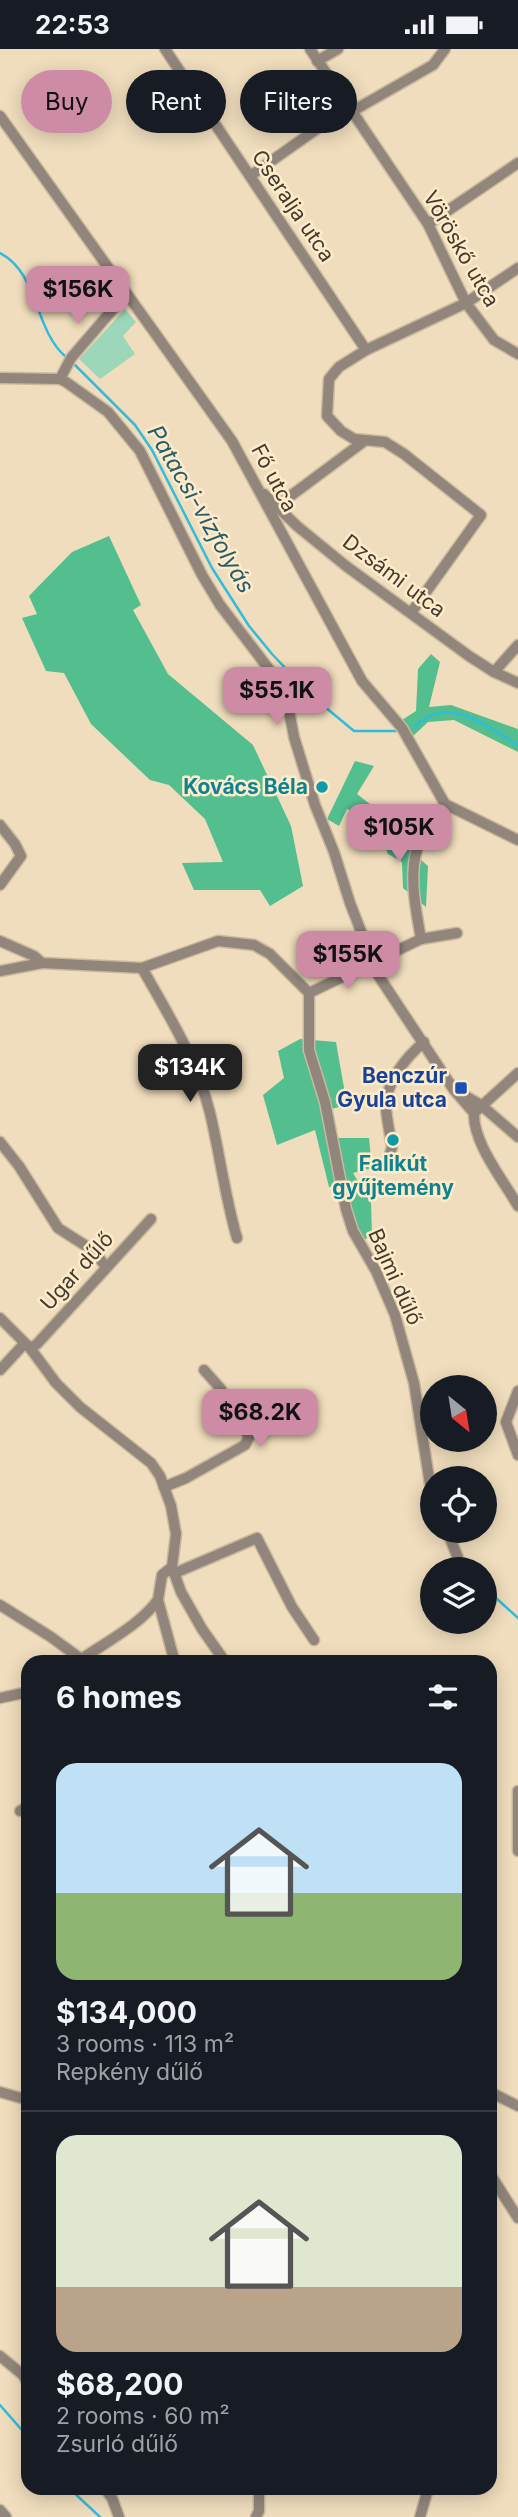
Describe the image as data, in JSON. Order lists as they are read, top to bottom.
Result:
{
  "streets": {
    "street": [
      "Cseralja utca",
      "Vöröskő utca",
      "Fő utca",
      "Dzsámi utca",
      "Ugar dűlő",
      "Bajmi dűlő"
    ]
  },
  "crossings": [
    ["Fő utca", "Dzsámi utca"]
  ],
  "water": ["Patacsi-vízfolyás"],
  "places": {
    "other": ["Kovács Béla", "Falikút gyűjtemény"],
    "transit": ["Benczúr Gyula utca"]
  },
  "north": "bottom right",
  "page": {
    "status": "22:53",
    "chip": ["Buy", "Rent", "Filters"],
    "price": [
      "$156K",
      "$55.1K",
      "$105K",
      "$155K",
      "$134K",
      "$68.2K"
    ],
    "heading": "6 homes",
    "list": [
      {
        "name": "$134,000",
        "note": "3 rooms · 113 m² · Repkény dűlő"
      },
      {
        "name": "$68,200",
        "note": "2 rooms · 60 m² · Zsurló dűlő"
      }
    ]
  }
}
